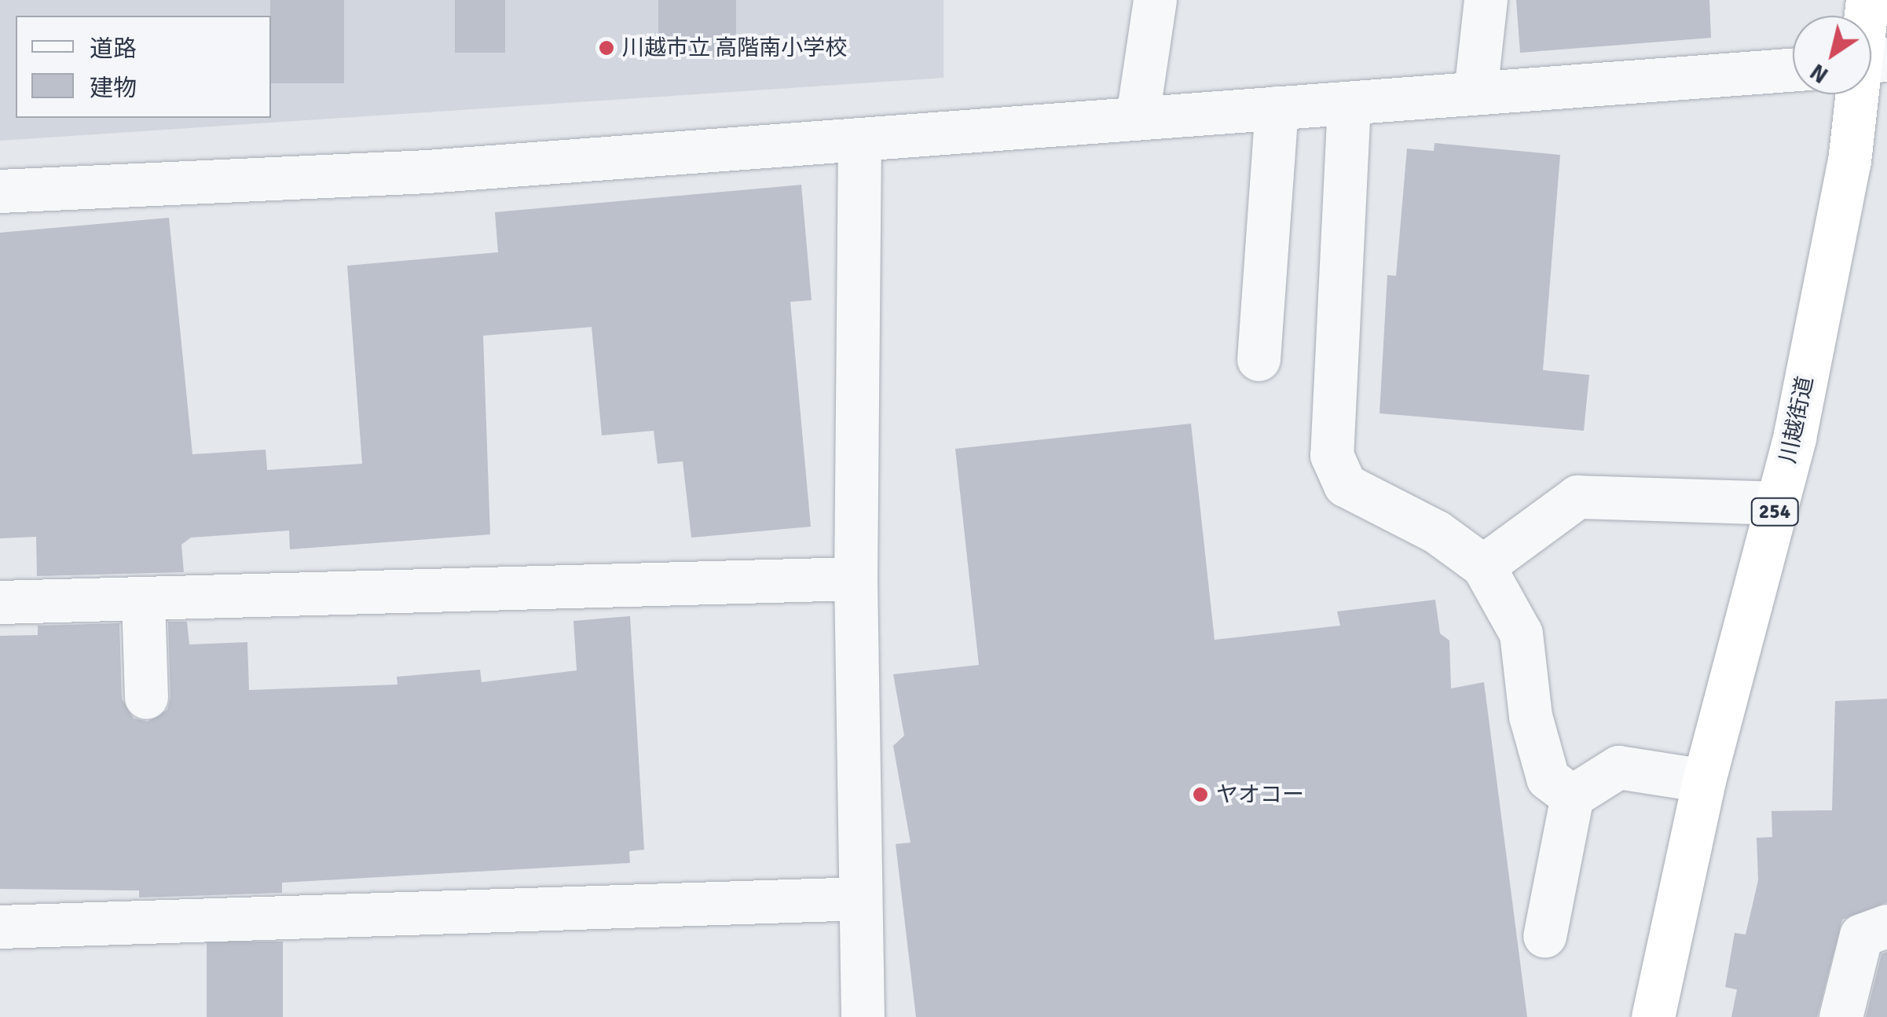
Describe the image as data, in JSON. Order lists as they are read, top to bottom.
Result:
{
  "streets": {
    "highway": ["川越街道", "254"]
  },
  "places": ["川越市立 高階南小学校", "ヤオコー"],
  "legend": ["道路", "建物"],
  "north": "bottom left"
}
